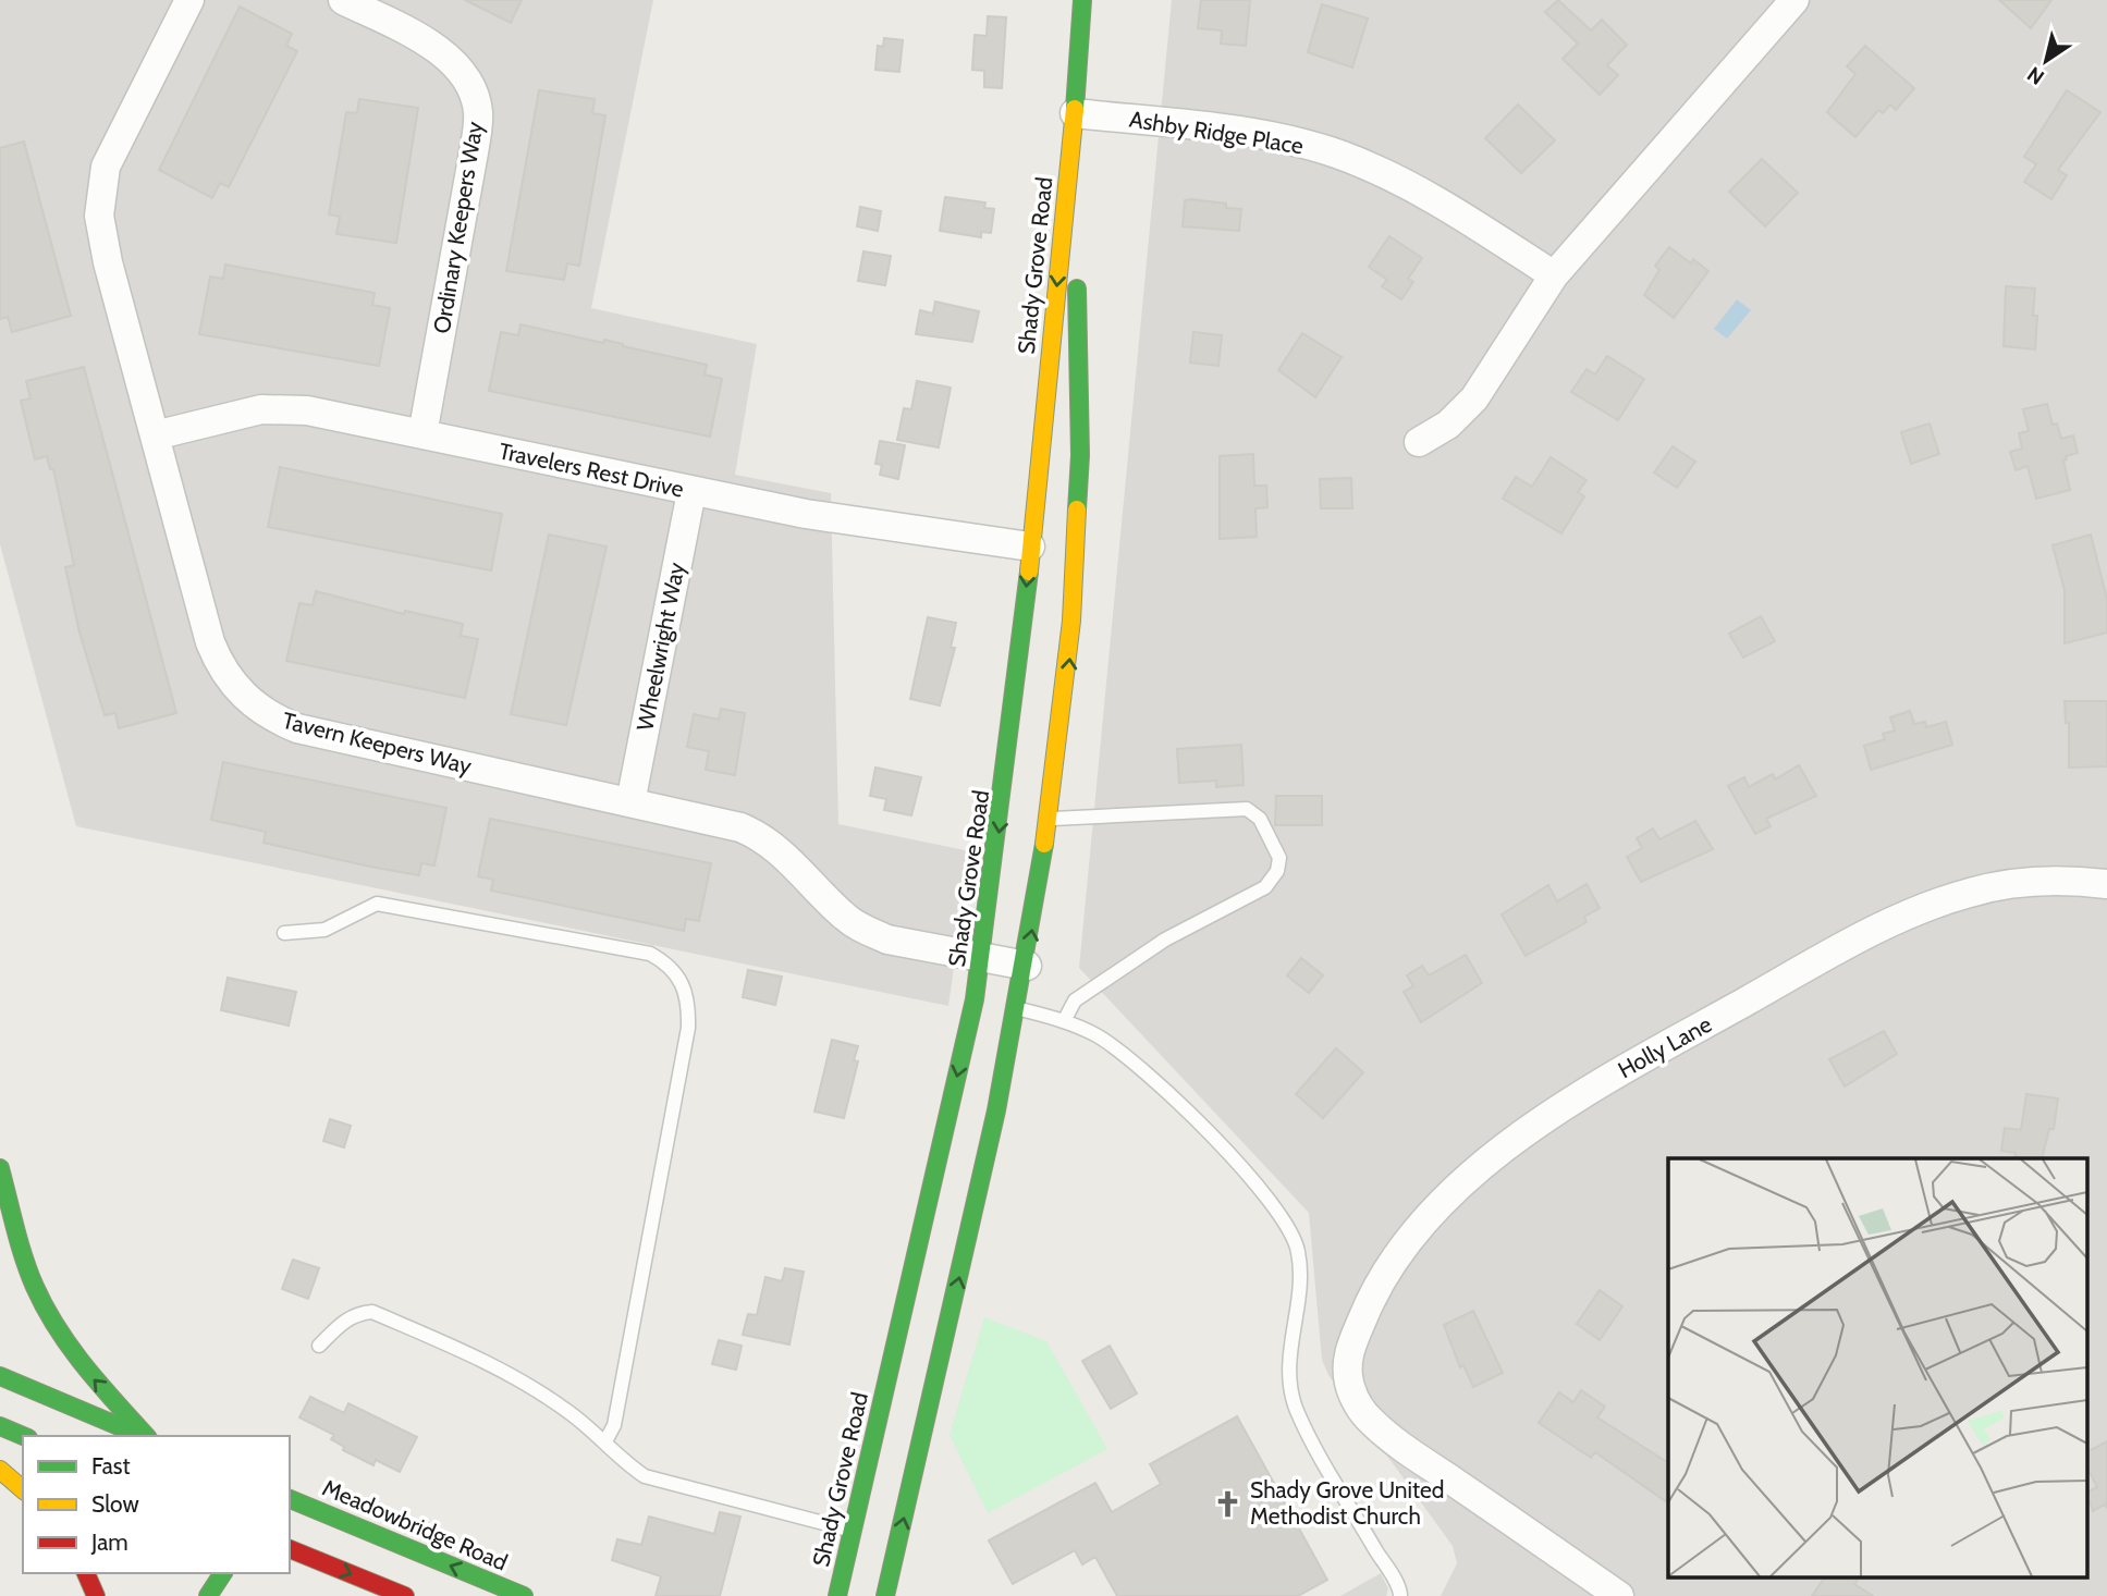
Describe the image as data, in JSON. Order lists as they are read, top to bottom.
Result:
{
  "streets": {
    "main road": ["Shady Grove Road", "Meadowbridge Road"],
    "street": [
      "Ashby Ridge Place",
      "Ordinary Keepers Way",
      "Travelers Rest Drive",
      "Wheelwright Way",
      "Tavern Keepers Way",
      "Holly Lane"
    ]
  },
  "crossings": [
    ["Ashby Ridge Place", "Shady Grove Road"],
    ["Ordinary Keepers Way", "Travelers Rest Drive"],
    ["Shady Grove Road", "Travelers Rest Drive"],
    ["Shady Grove Road", "Tavern Keepers Way"],
    ["Travelers Rest Drive", "Wheelwright Way"],
    ["Travelers Rest Drive", "Tavern Keepers Way"],
    ["Wheelwright Way", "Tavern Keepers Way"]
  ],
  "places": {
    "church": ["Shady Grove United Methodist Church"]
  },
  "legend": ["Fast", "Slow", "Jam"],
  "north": "bottom left"
}
